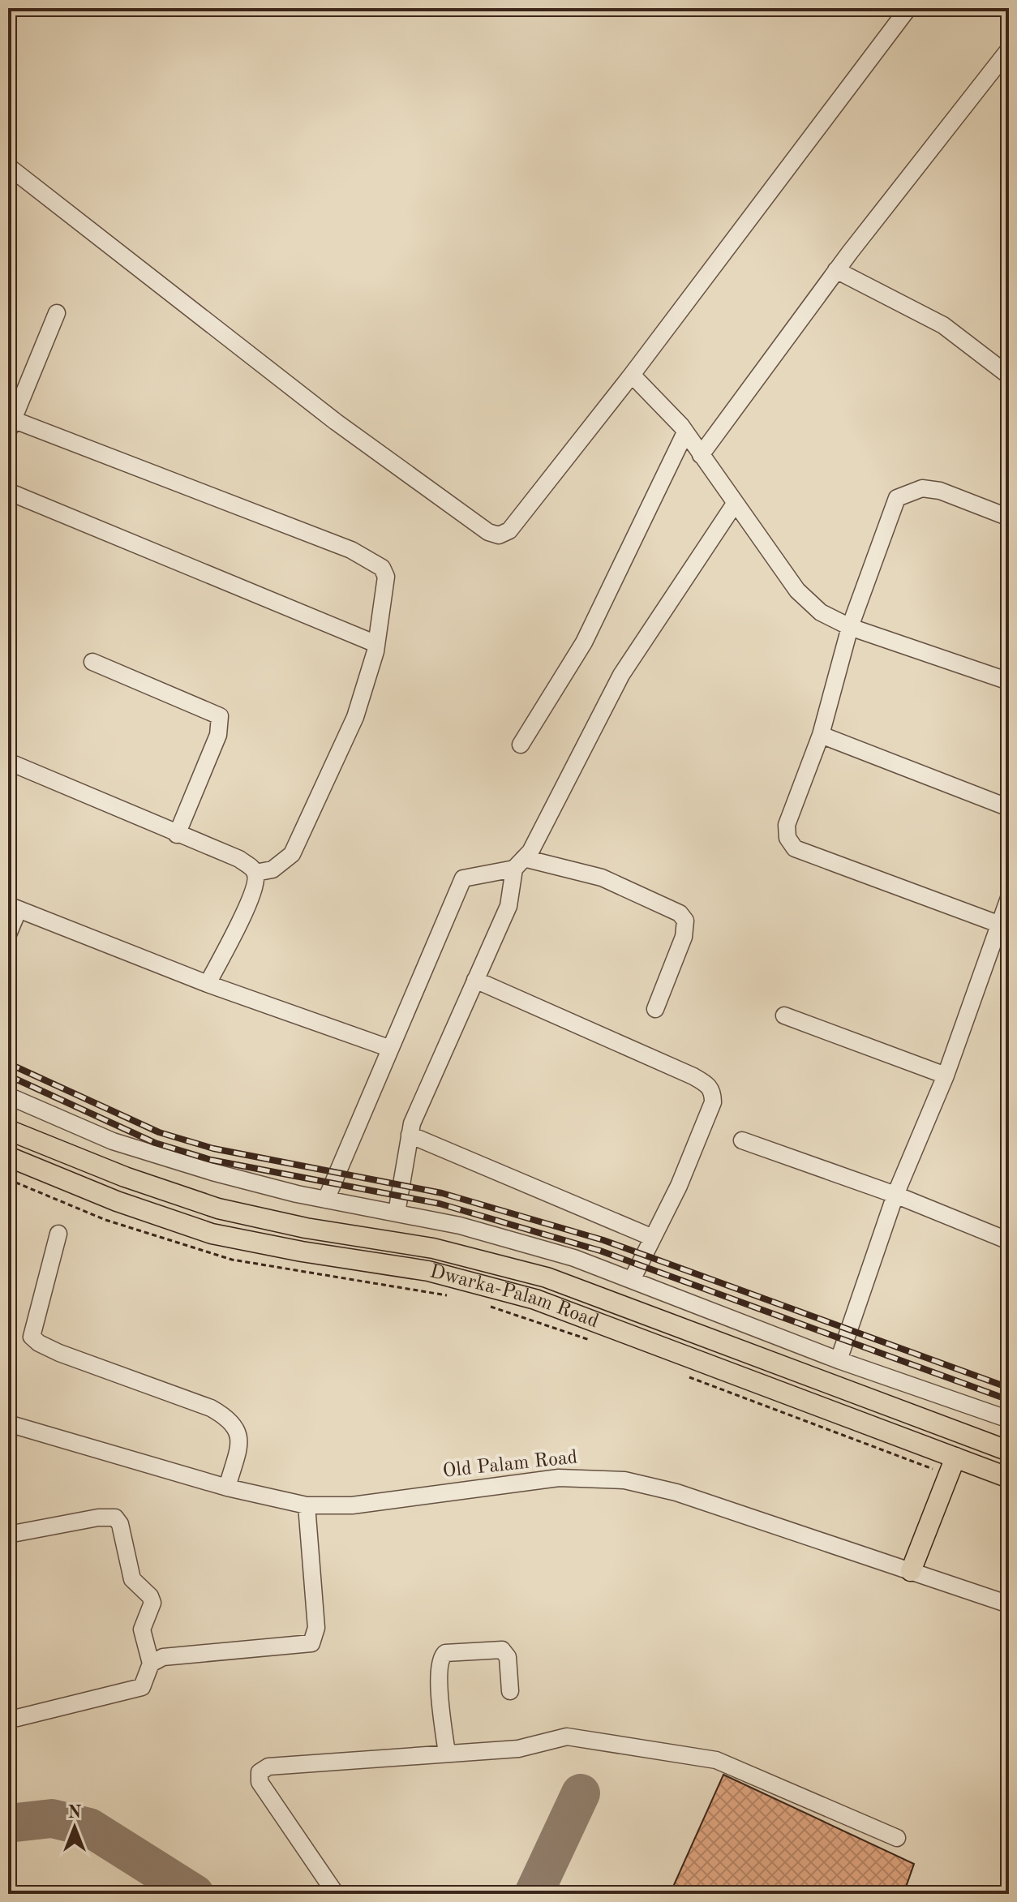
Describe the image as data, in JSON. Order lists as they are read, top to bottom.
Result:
{
  "streets": {
    "main road": ["Dwarka-Palam Road"],
    "street": ["Old Palam Road"]
  },
  "north": "top"
}
